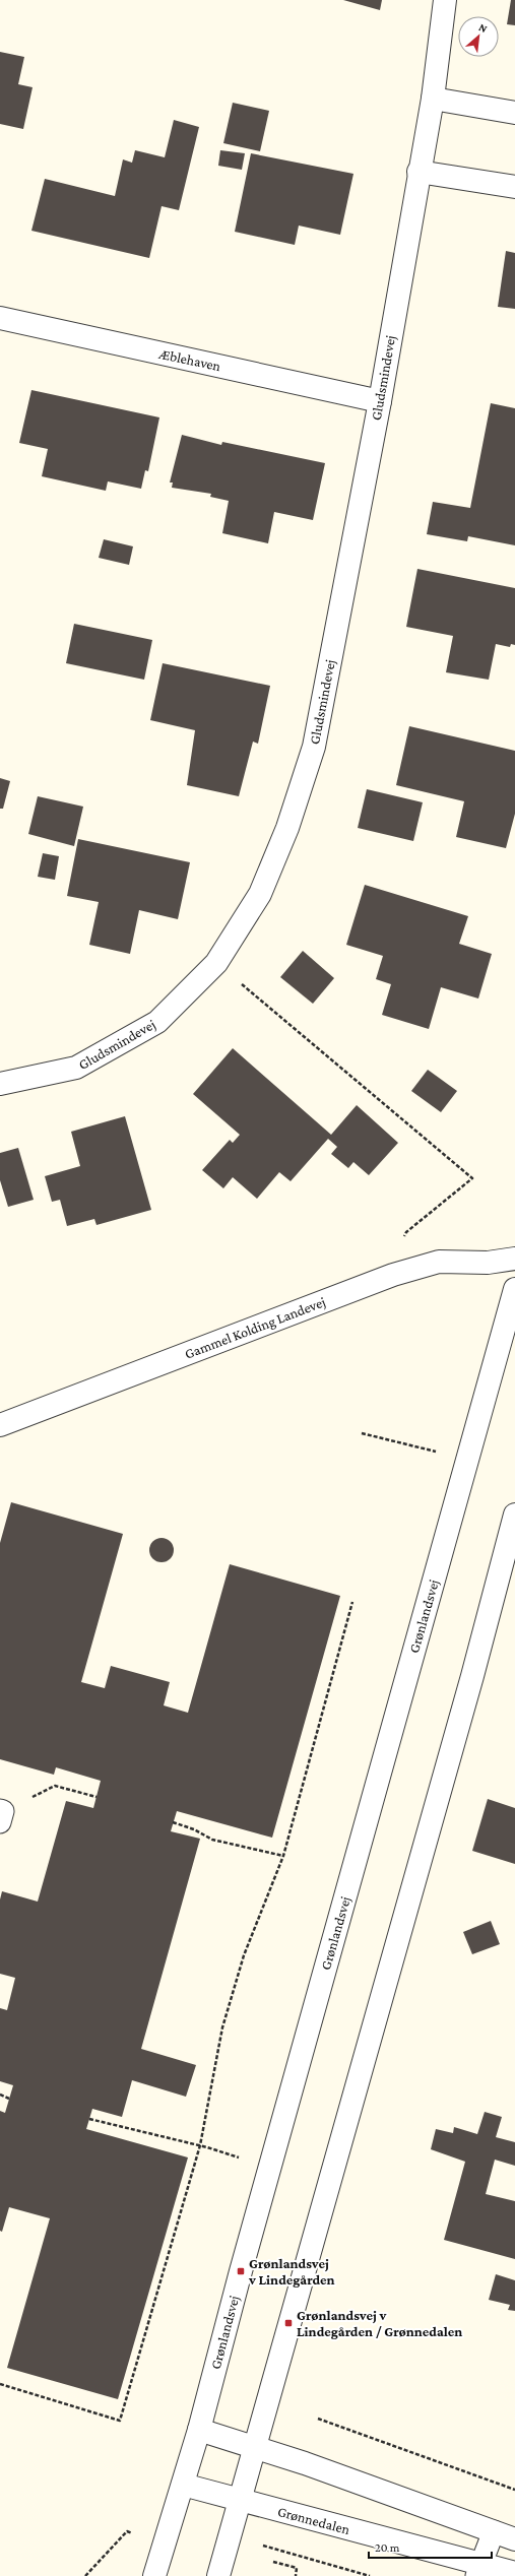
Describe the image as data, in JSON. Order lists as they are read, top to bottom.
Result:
{
  "streets": {
    "street": [
      "Æblehaven",
      "Gludsmindevej",
      "Gammel Kolding Landevej",
      "Grønlandsvej",
      "Grønnedalen"
    ]
  },
  "crossings": [
    ["Æblehaven", "Gludsmindevej"],
    ["Grønlandsvej", "Grønnedalen"]
  ],
  "places": {
    "transit": ["Grønlandsvej v Lindegården", "Grønlandsvej v Lindegården / Grønnedalen"]
  },
  "scale_bar": "20 m",
  "north": "top right"
}
